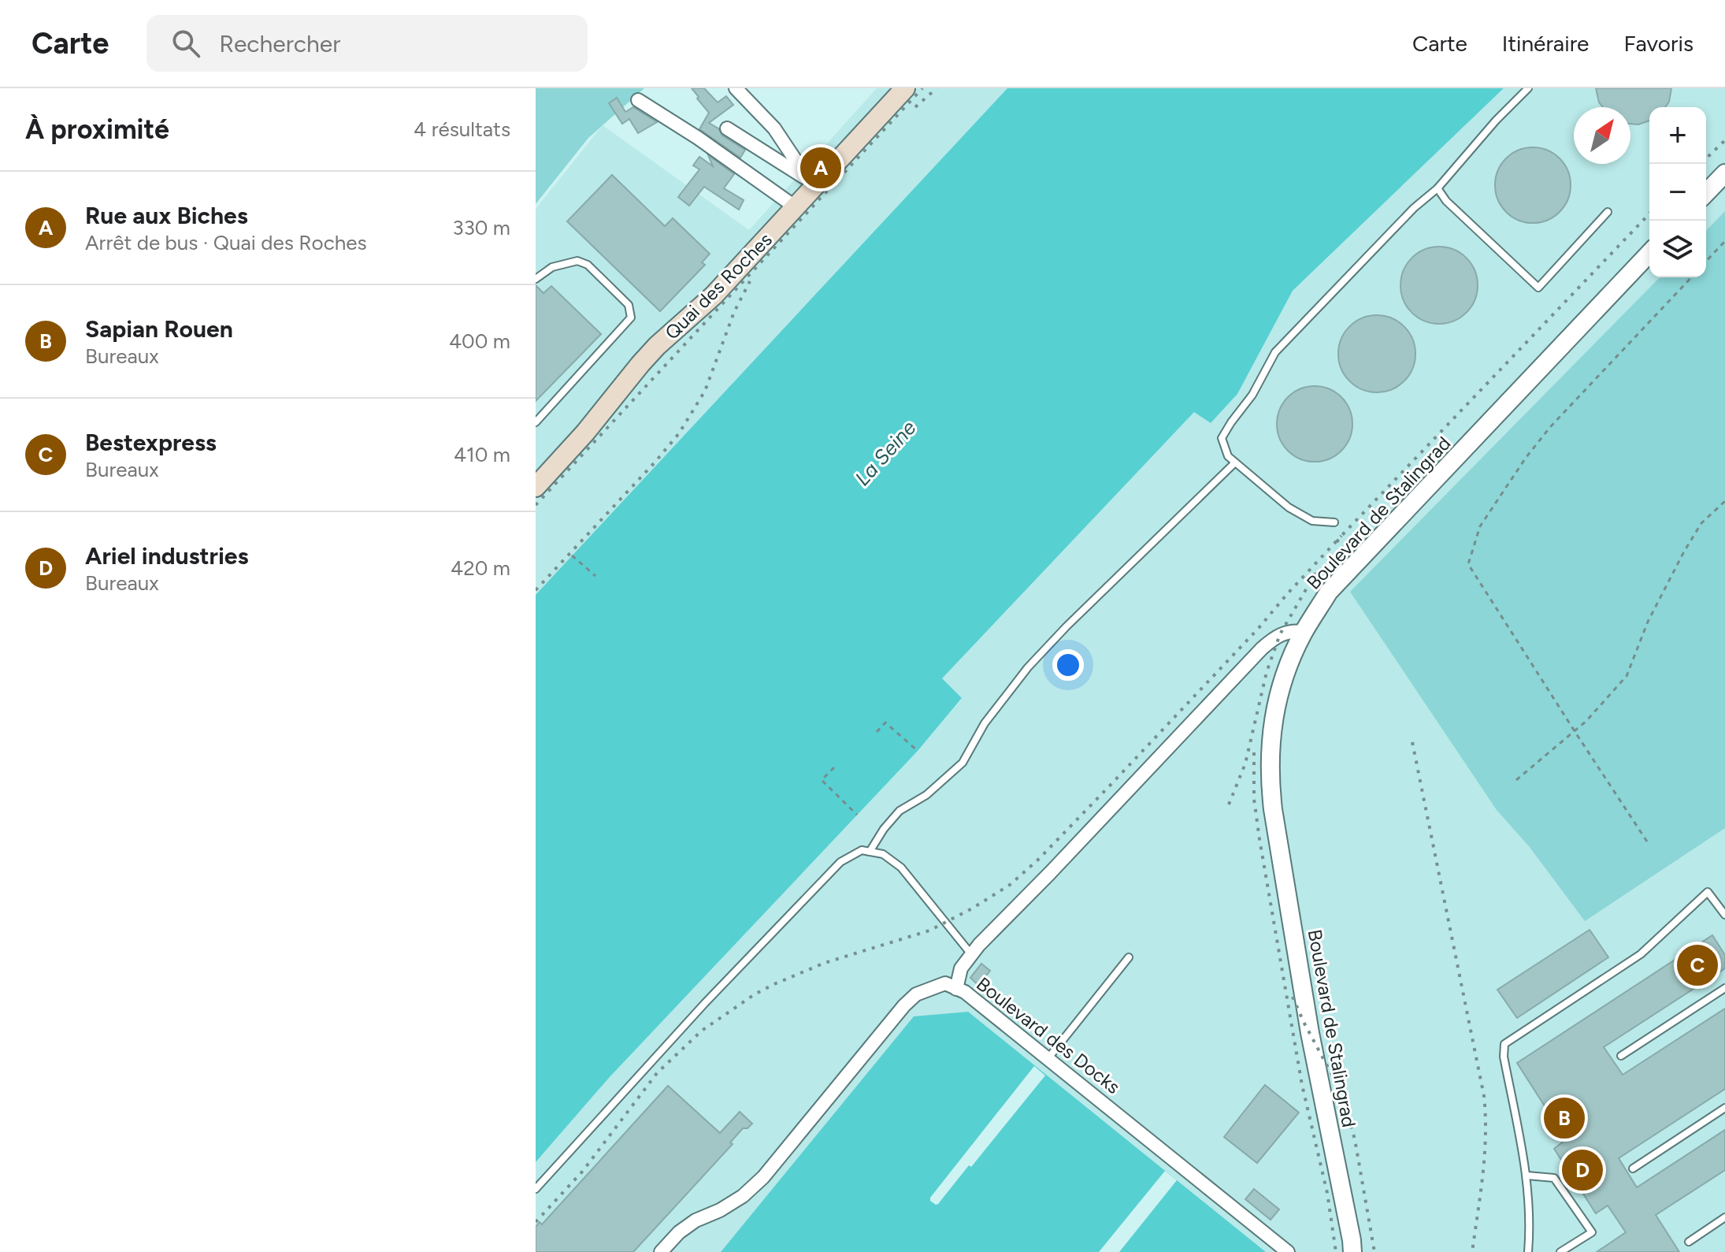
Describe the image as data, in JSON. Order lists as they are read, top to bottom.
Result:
{
  "streets": {
    "main road": ["Quai des Roches"],
    "street": ["Boulevard de Stalingrad", "Boulevard des Docks"]
  },
  "water": ["La Seine"],
  "north": "top right",
  "page": {
    "header": "Carte",
    "search": "Rechercher",
    "nav": ["Carte", "Itinéraire", "Favoris"],
    "heading": ["À proximité", "4 résultats"],
    "map_buttons": ["+", "−"],
    "pins": [
      "A",
      "C",
      "B",
      "D"
    ],
    "list": [
      {
        "mark": "A",
        "name": "Rue aux Biches",
        "note": "Arrêt de bus · Quai des Roches",
        "value": "330 m"
      },
      {
        "mark": "B",
        "name": "Sapian Rouen",
        "note": "Bureaux",
        "value": "400 m"
      },
      {
        "mark": "C",
        "name": "Bestexpress",
        "note": "Bureaux",
        "value": "410 m"
      },
      {
        "mark": "D",
        "name": "Ariel industries",
        "note": "Bureaux",
        "value": "420 m"
      }
    ]
  }
}
